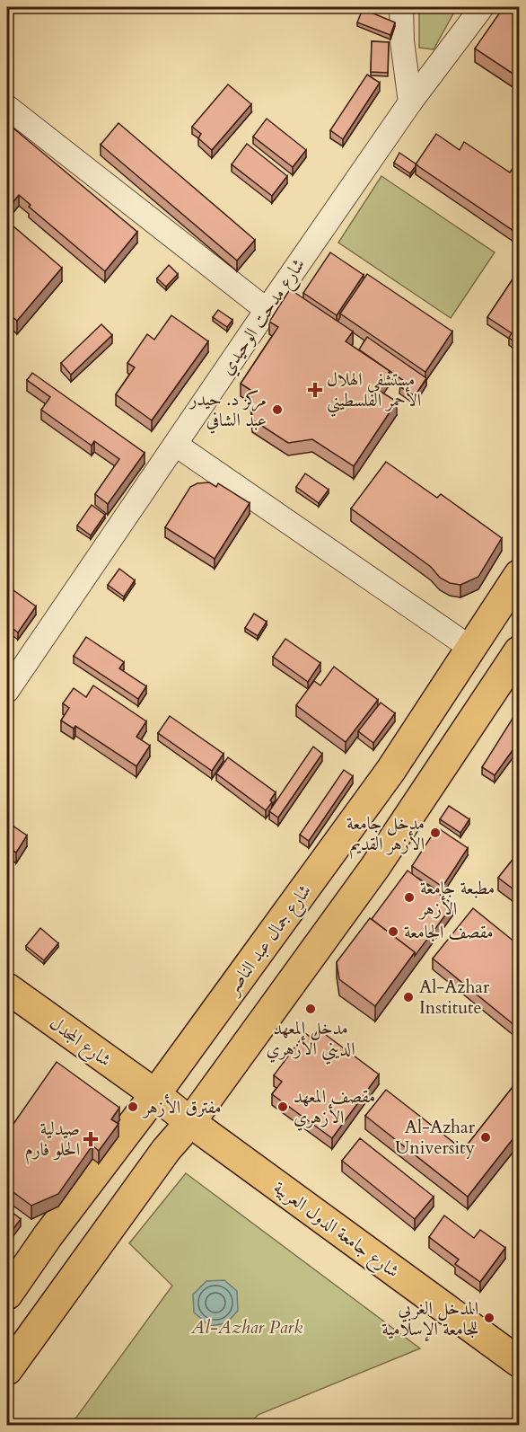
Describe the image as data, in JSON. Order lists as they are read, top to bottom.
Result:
{
  "streets": {
    "main road": ["شارع جمال عبد الناصر", "شارع المجدل", "شارع جامعة الدول العربية"],
    "street": ["شارع مدحت الوحيدي"]
  },
  "crossings": [
    ["شارع جمال عبد الناصر", "شارع المجدل"],
    ["شارع جمال عبد الناصر", "شارع جامعة الدول العربية"],
    ["شارع المجدل", "شارع جامعة الدول العربية"]
  ],
  "parks": ["Al-Azhar Park"],
  "places": {
    "health": ["مستشفى الهلال الأحمر الفلسطيني", "صيدلية الحلو فارم"],
    "other": [
      "مركز د. حيدر عبد الشافي",
      "مدخل جامعة الأزهر القديم",
      "مطبعة جامعة الأزهر",
      "مقصف الجامعة",
      "Al-Azhar Institute",
      "مدخل المعهد الديني الأزهري",
      "مفترق الأزهر",
      "مقصف المعهد الأزهري",
      "Al-Azhar University",
      "المدخل الغربي للجامعة الإسلامية"
    ]
  }
}
